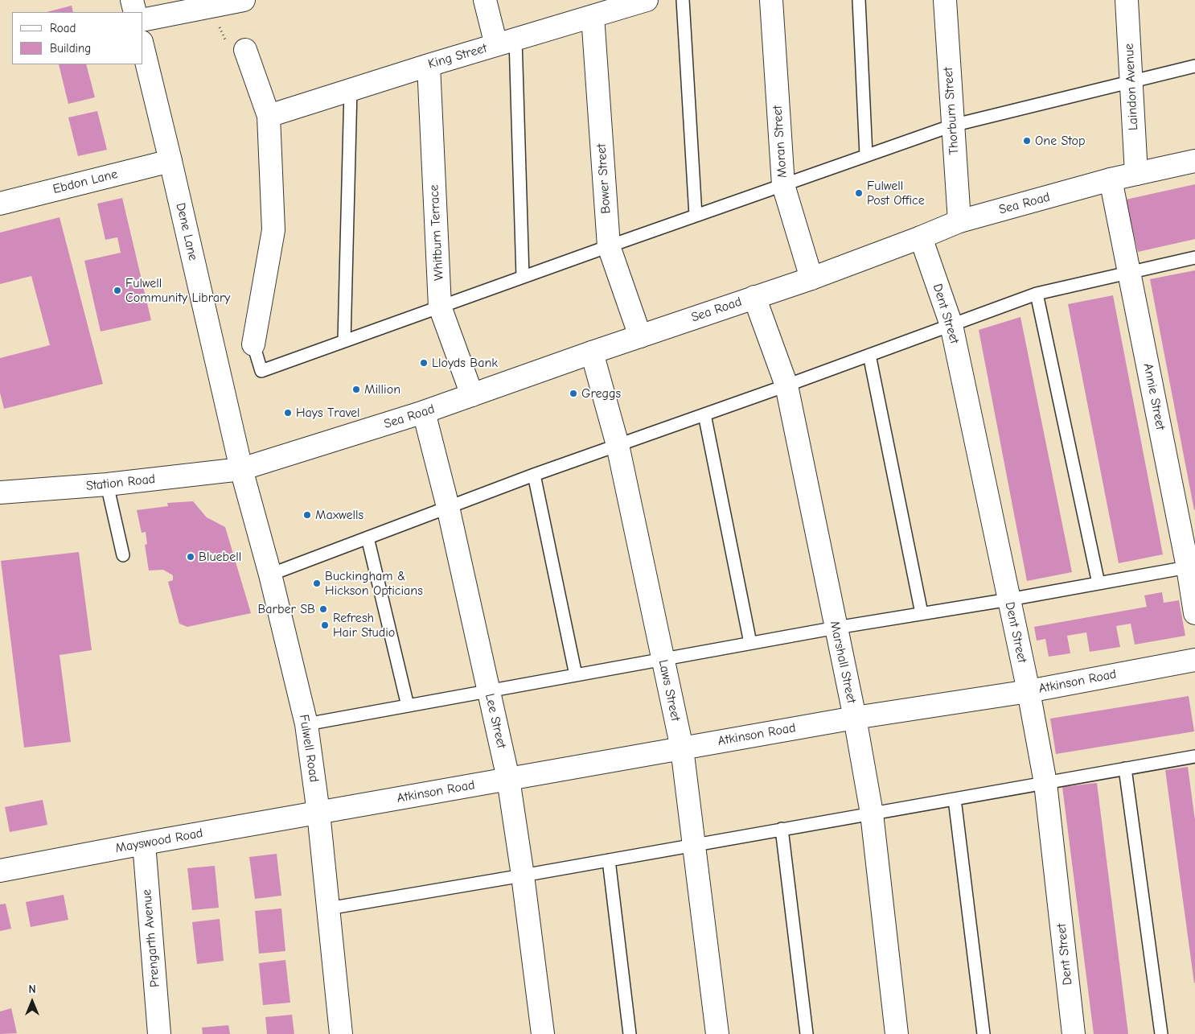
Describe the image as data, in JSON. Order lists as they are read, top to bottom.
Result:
{
  "streets": {
    "street": [
      "King Street",
      "Laindon Avenue",
      "Thorburn Street",
      "Moran Street",
      "Bower Street",
      "Ebdon Lane",
      "Sea Road",
      "Dene Lane",
      "Whitburn Terrace",
      "Dent Street",
      "Annie Street",
      "Station Road",
      "Marshall Street",
      "Atkinson Road",
      "Laws Street",
      "Lee Street",
      "Fulwell Road",
      "Mayswood Road",
      "Prengarth Avenue"
    ]
  },
  "crossings": [
    ["King Street", "Bower Street"],
    ["King Street", "Whitburn Terrace"],
    ["Laindon Avenue", "Sea Road"],
    ["Thorburn Street", "Sea Road"],
    ["Moran Street", "Sea Road"],
    ["Bower Street", "Sea Road"],
    ["Ebdon Lane", "Dene Lane"],
    ["Sea Road", "Dene Lane"],
    ["Sea Road", "Whitburn Terrace"],
    ["Sea Road", "Dent Street"],
    ["Sea Road", "Annie Street"],
    ["Sea Road", "Station Road"],
    ["Sea Road", "Marshall Street"],
    ["Sea Road", "Laws Street"],
    ["Sea Road", "Lee Street"],
    ["Sea Road", "Fulwell Road"],
    ["Dene Lane", "Station Road"],
    ["Dene Lane", "Fulwell Road"],
    ["Dent Street", "Atkinson Road"],
    ["Station Road", "Fulwell Road"],
    ["Marshall Street", "Atkinson Road"],
    ["Atkinson Road", "Laws Street"],
    ["Atkinson Road", "Lee Street"],
    ["Atkinson Road", "Fulwell Road"],
    ["Atkinson Road", "Mayswood Road"],
    ["Fulwell Road", "Mayswood Road"],
    ["Mayswood Road", "Prengarth Avenue"]
  ],
  "places": [
    "One Stop",
    "Fulwell Post Office",
    "Fulwell Community Library",
    "Lloyds Bank",
    "Million",
    "Greggs",
    "Hays Travel",
    "Maxwells",
    "Bluebell",
    "Buckingham & Hickson Opticians",
    "Barber SB",
    "Refresh Hair Studio"
  ],
  "legend": ["Road", "Building"],
  "north": "top"
}
